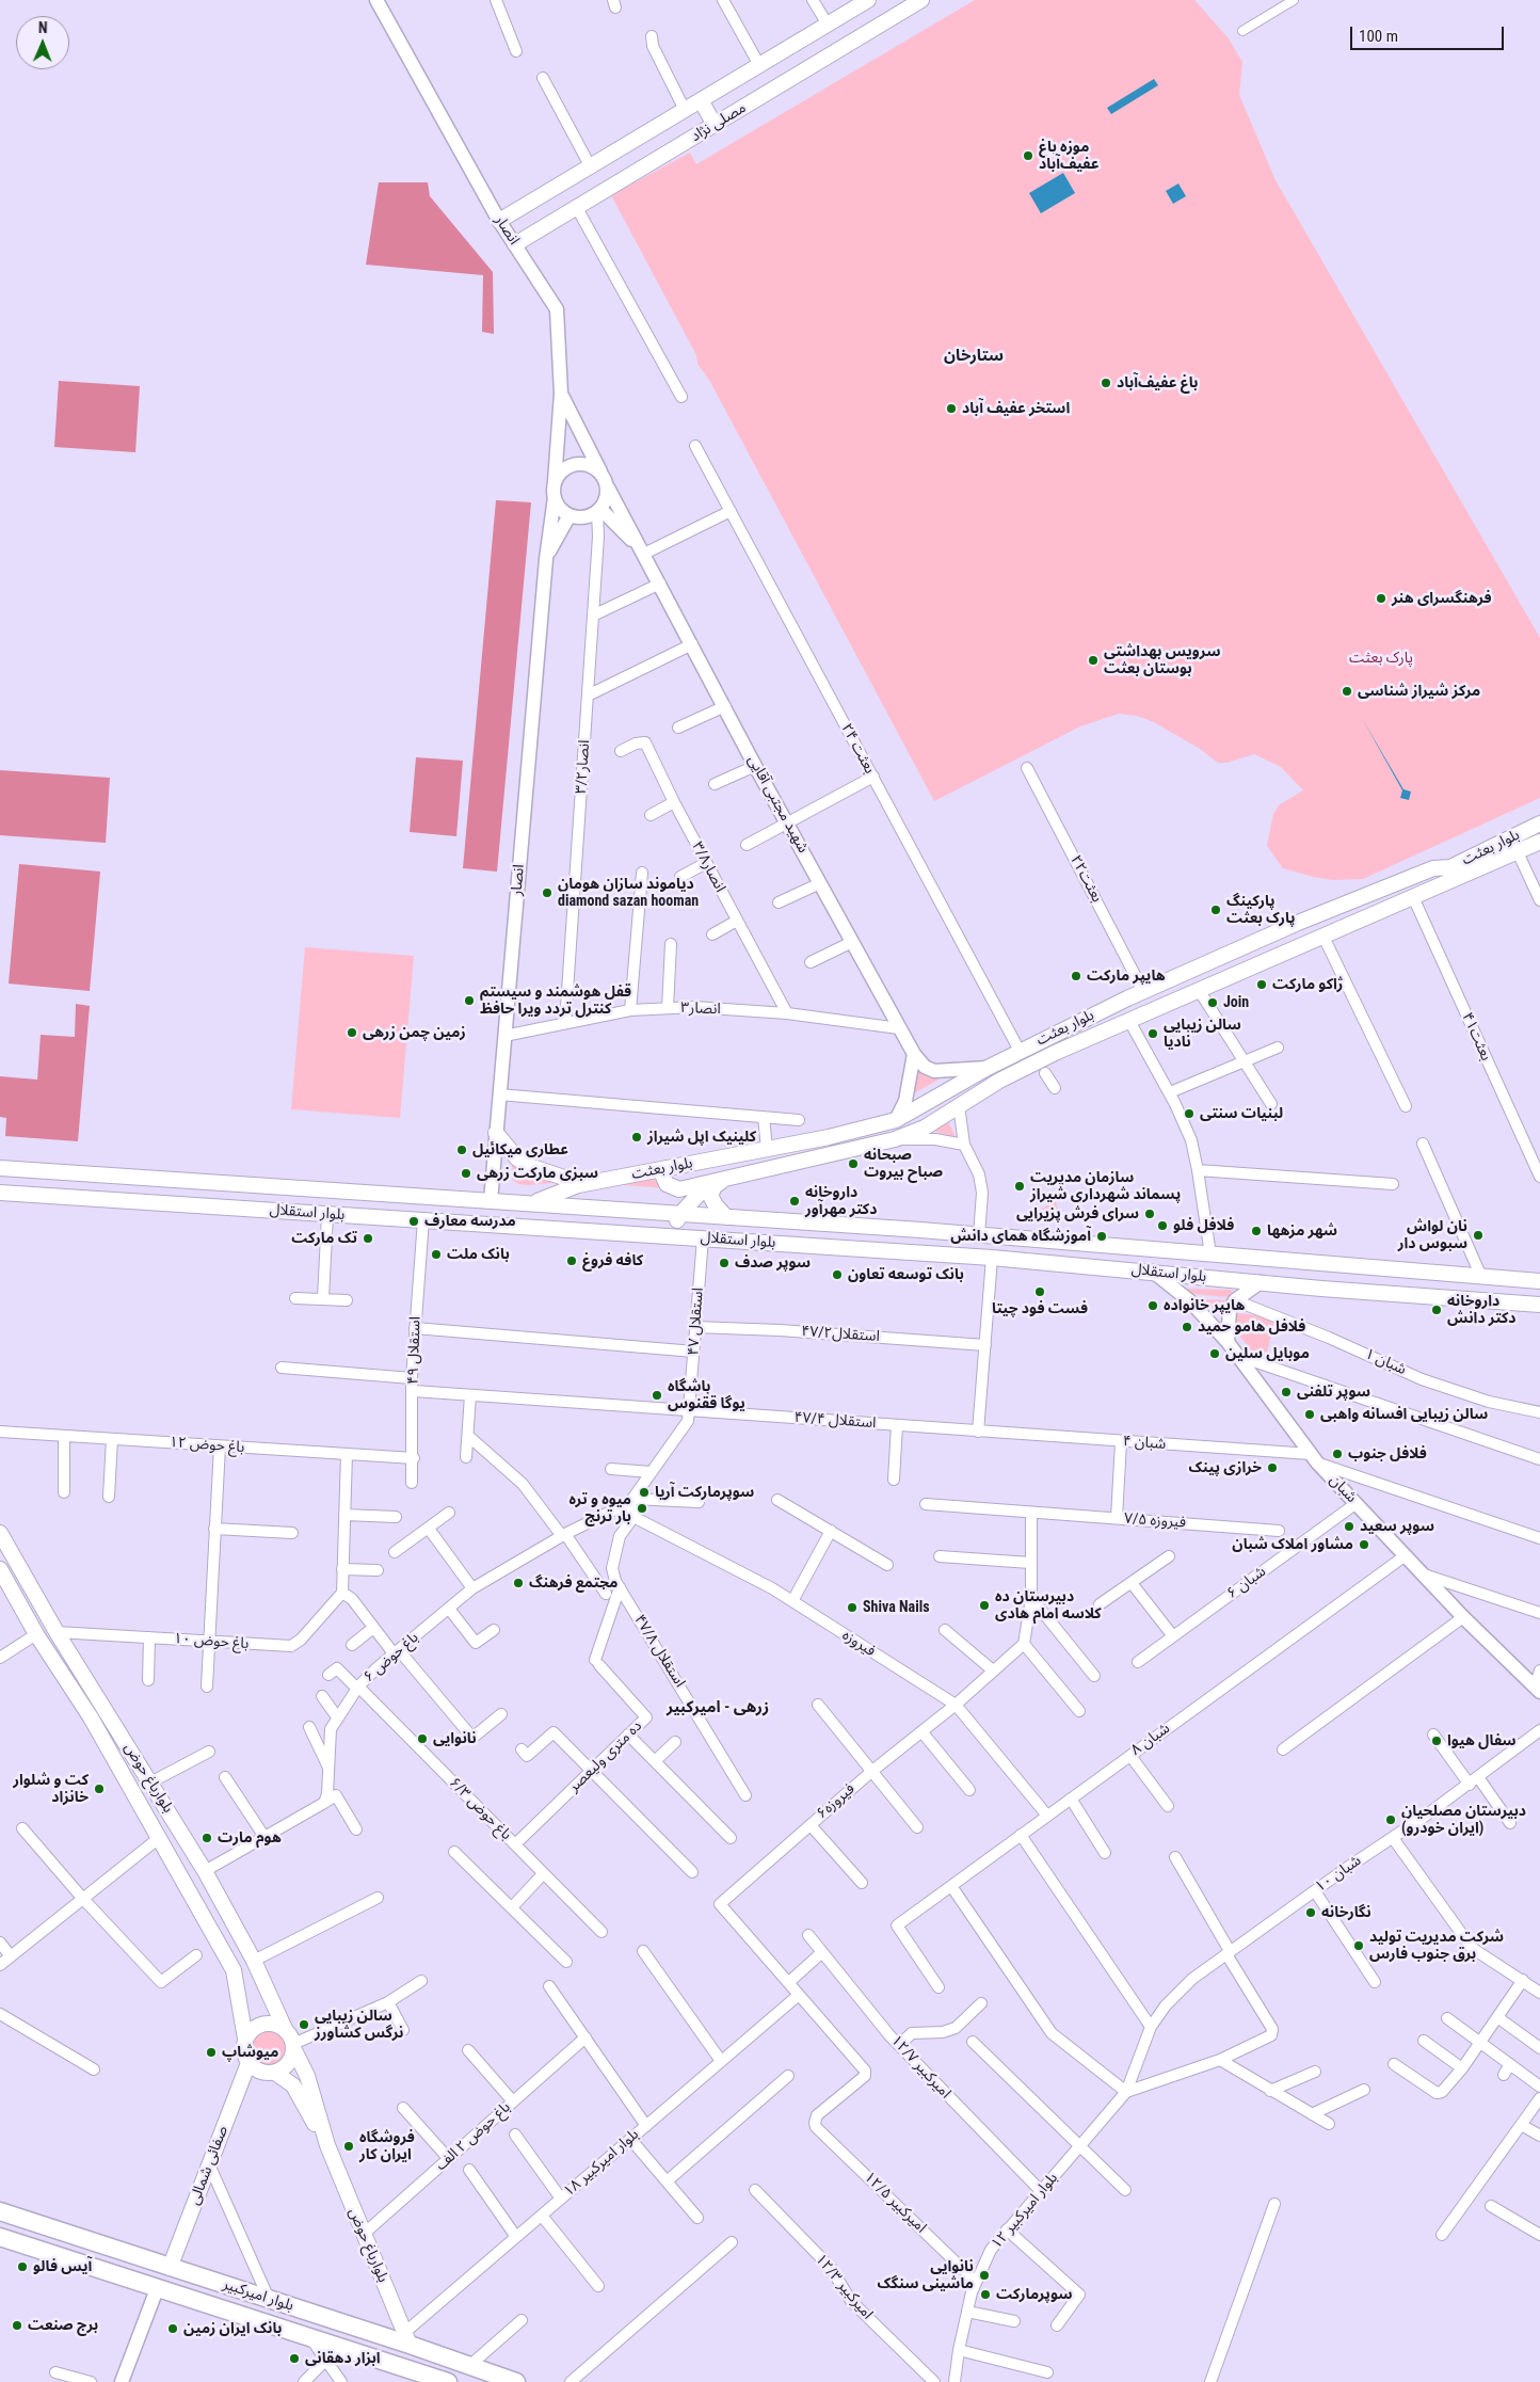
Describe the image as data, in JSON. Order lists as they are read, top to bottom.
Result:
{
  "streets": {
    "main road": [
      "مصلی نژاد",
      "بلوار بعثت",
      "بلوار استقلال",
      "بلوارباغ حوض",
      "صفائی شمالی",
      "بلوار امیرکبیر"
    ],
    "street": [
      "انصار",
      "بعثت ۲۴",
      "انصار۳/۲",
      "شهید مجتبی آقایی",
      "انصار۳/۸",
      "بعثت۲۲",
      "انصار۳",
      "بعثت۴۱",
      "۴۷ استقلال",
      "استقلال۴۷/۲",
      "۴۹ استقلال",
      "۱ شبان",
      "۴۷/۴ استقلال",
      "۴ شبان",
      "۱۲ باغ حوض",
      "شبان",
      "۷/۵ فیروزه",
      "۶ شبان",
      "۱۰ باغ حوض",
      "فیروزه",
      "۴۷/۸ استقلال",
      "۶ باغ حوض",
      "۸ شبان",
      "ده متری ولیعصر",
      "فیروزه۶",
      "۶/۳ باغ حوض",
      "۱۰ شبان",
      "۱۲/۷ امیرکبیر",
      "باغ حوض ۲ الف",
      "۱۸ بلوار امیرکبیر",
      "۱۲/۵ امیرکبیر",
      "۱۲ بلوار امیرکبیر",
      "۱۲/۳ امیرکبیر"
    ]
  },
  "crossings": [
    ["مصلی نژاد", "انصار"],
    ["انصار", "انصار۳/۲"],
    ["انصار", "شهید مجتبی آقایی"],
    ["انصار", "انصار۳"],
    ["انصار", "بلوار استقلال"],
    ["بعثت ۲۴", "بلوار بعثت"],
    ["انصار۳/۲", "شهید مجتبی آقایی"],
    ["انصار۳/۲", "انصار۳"],
    ["شهید مجتبی آقایی", "انصار۳"],
    ["بلوار بعثت", "بعثت۲۲"],
    ["بلوار بعثت", "بعثت۴۱"],
    ["بلوار بعثت", "بلوار استقلال"],
    ["انصار۳/۸", "انصار۳"],
    ["بلوار استقلال", "۴۷ استقلال"],
    ["بلوار استقلال", "۴۹ استقلال"],
    ["بلوار استقلال", "شبان"],
    ["۴۷ استقلال", "استقلال۴۷/۲"],
    ["۴۷ استقلال", "۴۷/۴ استقلال"],
    ["۴۷ استقلال", "۶ باغ حوض"],
    ["۴۹ استقلال", "۴۷/۴ استقلال"],
    ["۴۹ استقلال", "۱۲ باغ حوض"],
    ["۴۷/۴ استقلال", "۴ شبان"],
    ["۴ شبان", "شبان"],
    ["شبان", "۶ شبان"],
    ["شبان", "۸ شبان"],
    ["۱۰ باغ حوض", "بلوارباغ حوض"],
    ["فیروزه", "۴۷/۸ استقلال"],
    ["فیروزه", "۸ شبان"],
    ["فیروزه", "فیروزه۶"],
    ["۴۷/۸ استقلال", "ده متری ولیعصر"],
    ["۶ باغ حوض", "۶/۳ باغ حوض"],
    ["ده متری ولیعصر", "۶/۳ باغ حوض"],
    ["بلوارباغ حوض", "باغ حوض ۲ الف"],
    ["بلوارباغ حوض", "۱۸ بلوار امیرکبیر"],
    ["بلوارباغ حوض", "صفائی شمالی"],
    ["بلوارباغ حوض", "بلوار امیرکبیر"],
    ["۱۰ شبان", "۱۲ بلوار امیرکبیر"],
    ["۱۲/۷ امیرکبیر", "۱۲ بلوار امیرکبیر"],
    ["۱۸ بلوار امیرکبیر", "۱۲/۵ امیرکبیر"],
    ["۱۸ بلوار امیرکبیر", "بلوار امیرکبیر"],
    ["صفائی شمالی", "بلوار امیرکبیر"],
    ["۱۲/۵ امیرکبیر", "۱۲ بلوار امیرکبیر"]
  ],
  "districts": ["ستارخان", "زرهی - امیرکبیر"],
  "parks": ["پارک بعثت"],
  "places": [
    "موزه باغ عفیف‌آباد",
    "باغ عفیف‌آباد",
    "استخر عفیف آباد",
    "فرهنگسرای هنر",
    "سرویس بهداشتی بوستان بعثت",
    "مرکز شیراز شناسی",
    "دیاموند سازان هومان diamond sazan hooman",
    "پارکینگ پارک بعثت",
    "هایپر مارکت",
    "ژاکو مارکت",
    "قفل هوشمند و سیستم کنترل تردد ویرا حافظ",
    "Join",
    "زمین چمن زرهی",
    "سالن زیبایی نادیا",
    "لبنیات سنتی",
    "کلینیک اپل شیراز",
    "عطاری میکائیل",
    "صبحانه صباح بیروت",
    "سبزی مارکت زرهی",
    "سازمان مدیریت پسماند شهرداری شیراز",
    "داروخانه دکتر مهرآور",
    "سرای فرش پزیرایی",
    "مدرسه معارف",
    "فلافل فلو",
    "شهر مزهها",
    "نان لواش سبوس دار",
    "آموزشگاه همای دانش",
    "تک مارکت",
    "بانک ملت",
    "کافه فروغ",
    "سوپر صدف",
    "بانک توسعه تعاون",
    "فست فود چیتا",
    "هایپر خانواده",
    "داروخانه دکتر دانش",
    "فلافل هامو حمید",
    "موبایل سلین",
    "سوپر تلفنی",
    "باشگاه یوگا ققنوس",
    "سالن زیبایی افسانه واهبی",
    "فلافل جنوب",
    "خرازی پینک",
    "سوپرمارکت آریا",
    "میوه و تره بار ترنج",
    "سوپر سعید",
    "مشاور املاک شبان",
    "مجتمع فرهنگ",
    "دبیرستان ده کلاسه امام هادی",
    "Shiva Nails",
    "نانوایی",
    "سفال هیوا",
    "کت و شلوار خانزاد",
    "دبیرستان مصلحیان (ایران خودرو)",
    "هوم مارت",
    "نگارخانه",
    "شرکت مدیریت تولید برق جنوب فارس",
    "سالن زیبایی نرگس کشاورز",
    "میوشاپ",
    "فروشگاه ایران کار",
    "آیس فالو",
    "نانوایی ماشینی سنگک",
    "سوپرمارکت",
    "برج صنعت",
    "بانک ایران زمین",
    "ابزار دهقانی"
  ],
  "scale_bar": "100 m",
  "north": "top"
}
